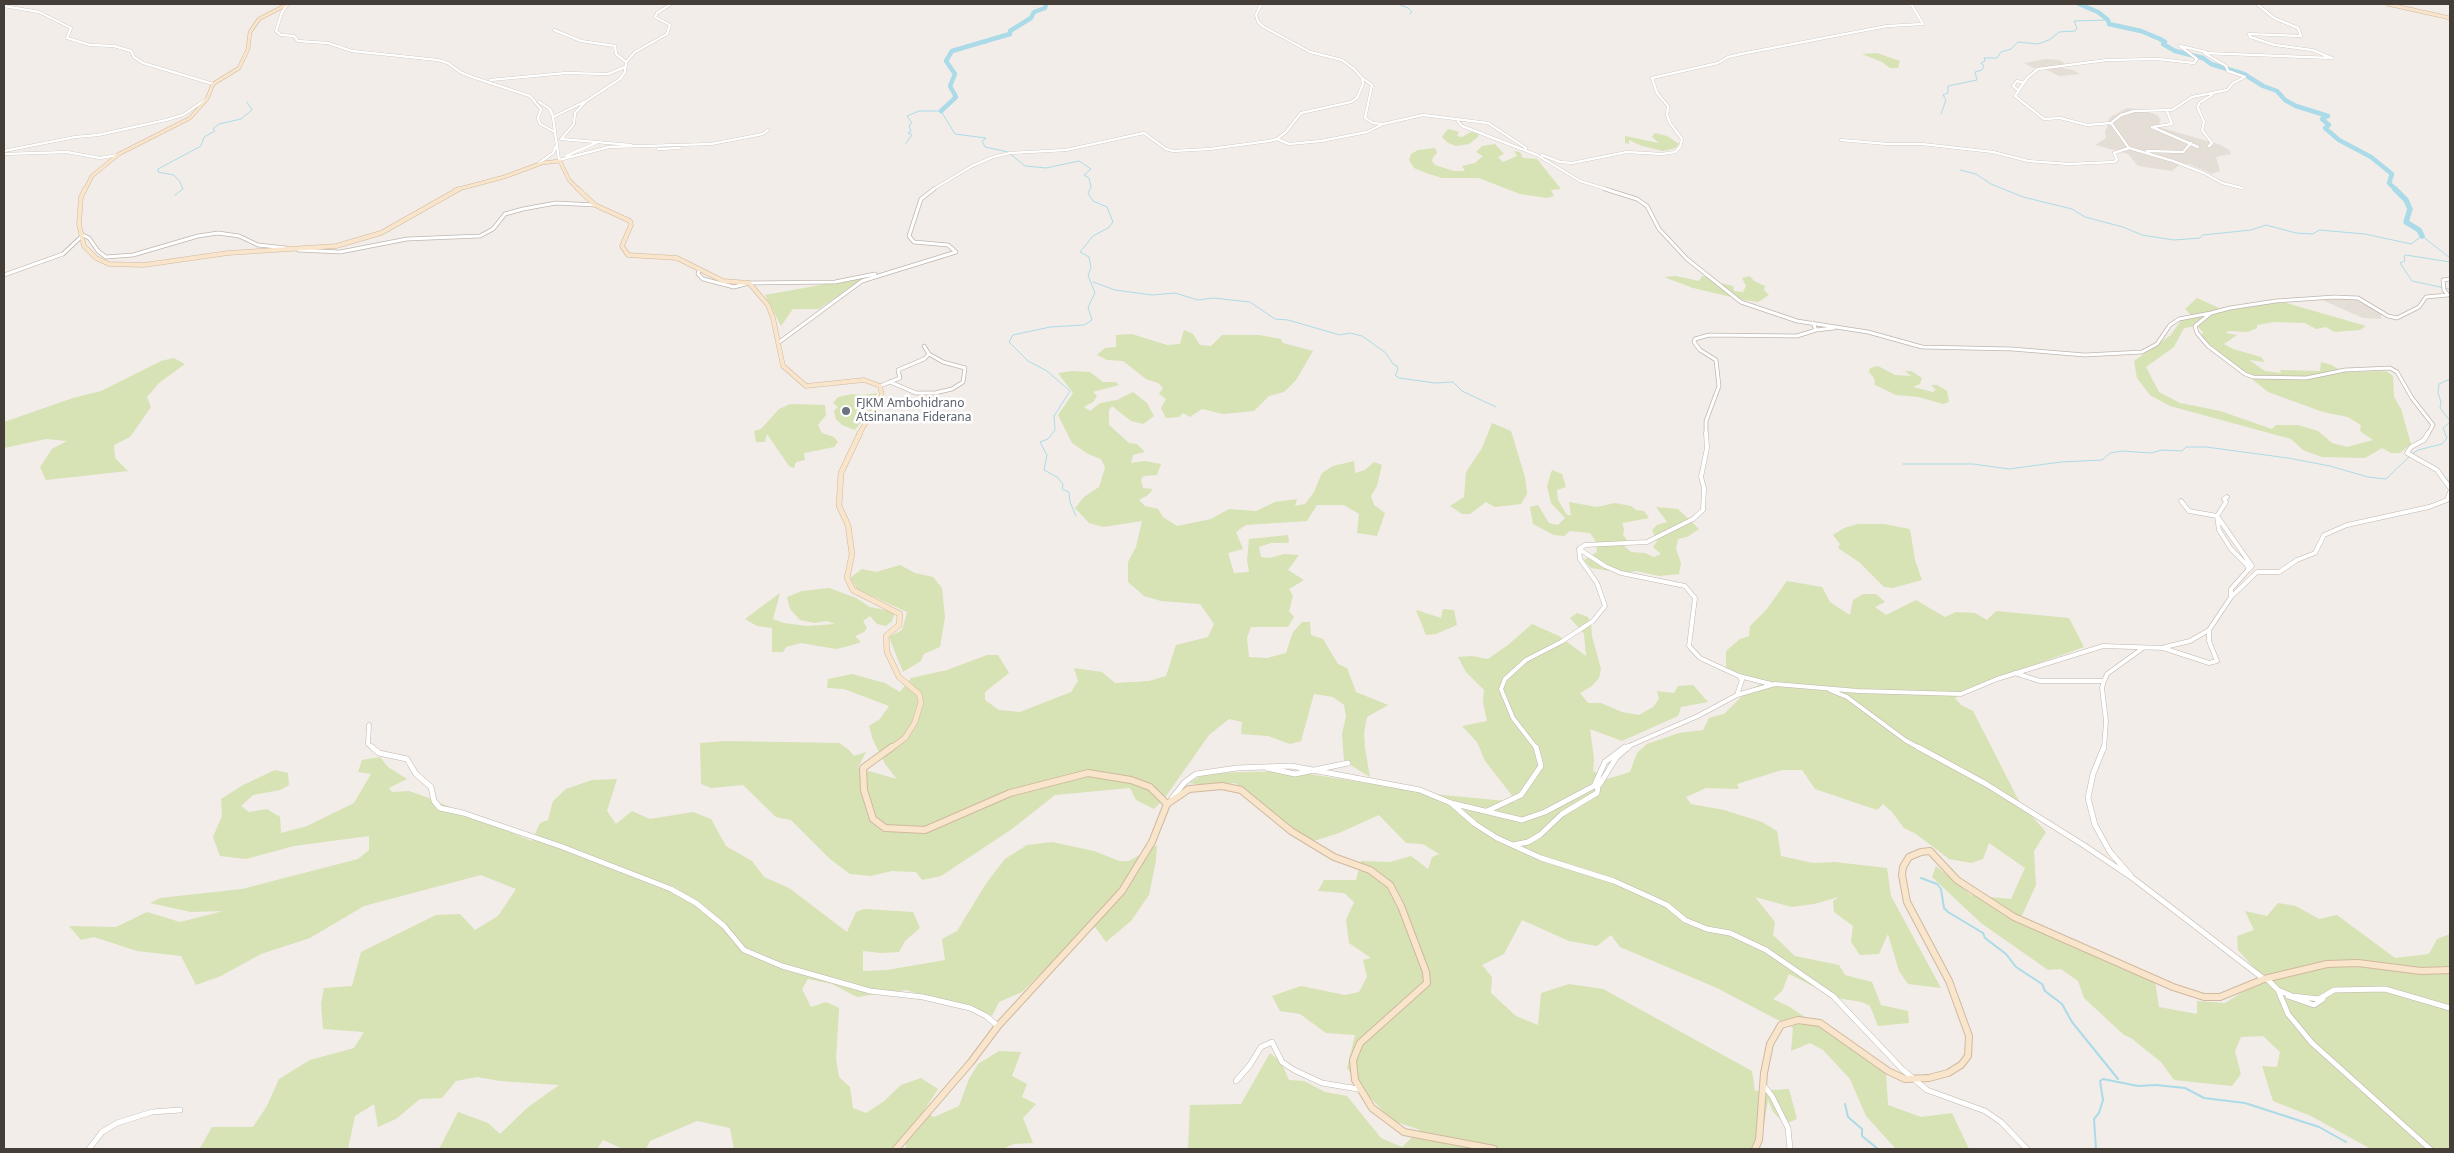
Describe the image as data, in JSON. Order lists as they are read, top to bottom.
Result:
{
  "places": ["FJKM Ambohidrano Atsinanana Fiderana"]
}
